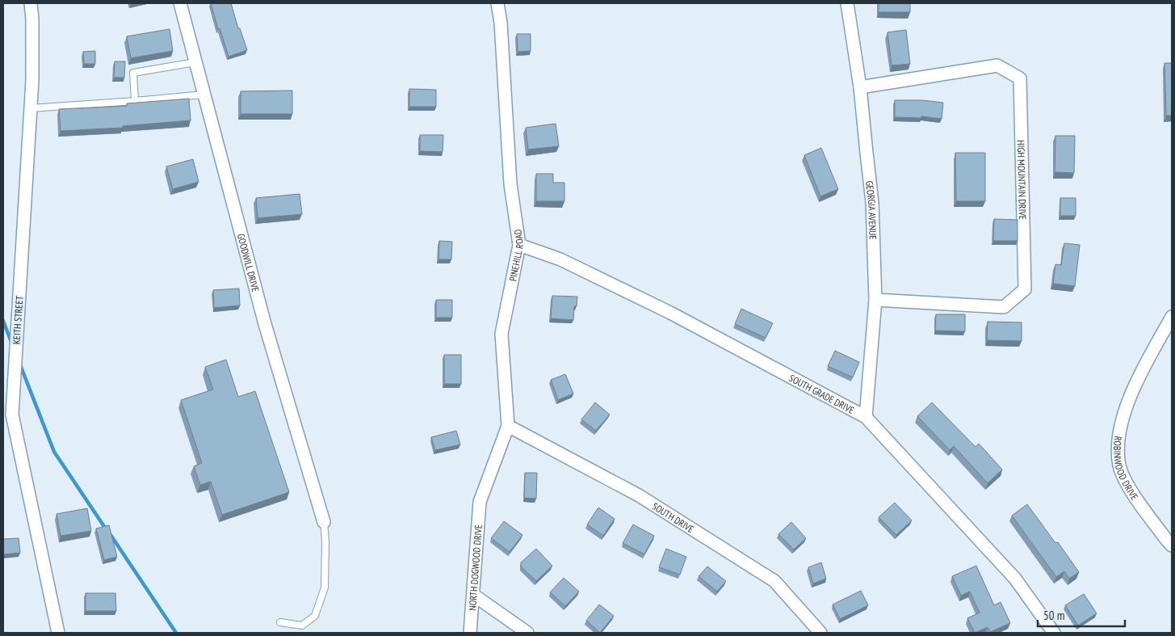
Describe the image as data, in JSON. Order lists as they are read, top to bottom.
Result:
{
  "streets": {
    "street": [
      "HIGH MOUNTAIN DRIVE",
      "GEORGIA AVENUE",
      "PINEHILL ROAD",
      "GOODWILL DRIVE",
      "KEITH STREET",
      "SOUTH GRADE DRIVE",
      "ROBINWOOD DRIVE",
      "SOUTH DRIVE",
      "NORTH DOGWOOD DRIVE"
    ]
  },
  "crossings": [
    ["HIGH MOUNTAIN DRIVE", "GEORGIA AVENUE"],
    ["GEORGIA AVENUE", "SOUTH GRADE DRIVE"],
    ["PINEHILL ROAD", "SOUTH GRADE DRIVE"],
    ["PINEHILL ROAD", "SOUTH DRIVE"],
    ["PINEHILL ROAD", "NORTH DOGWOOD DRIVE"]
  ],
  "scale_bar": "50 m"
}
